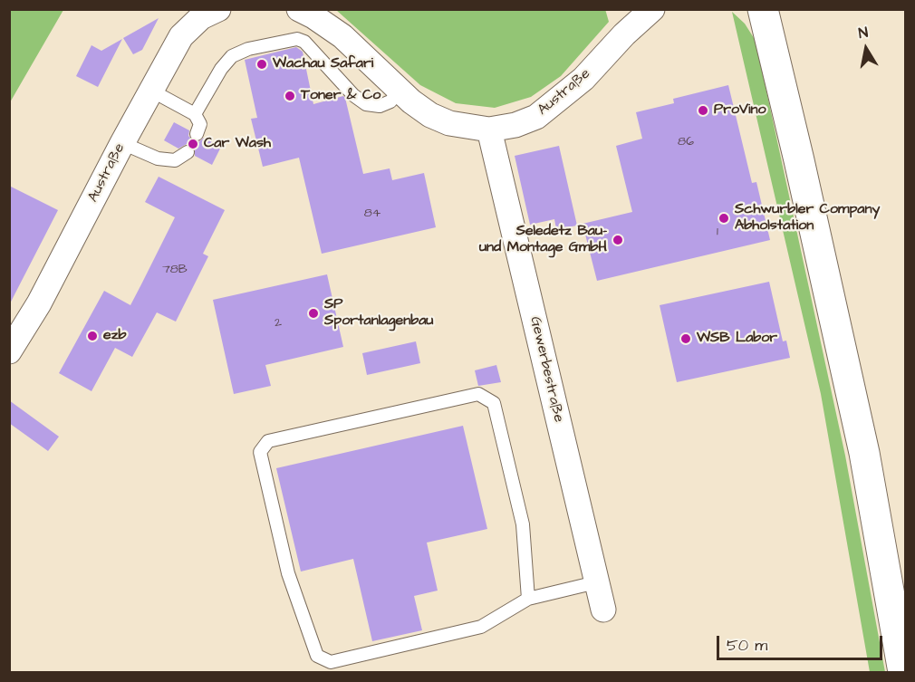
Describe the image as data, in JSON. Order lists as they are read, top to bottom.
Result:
{
  "streets": {
    "street": ["Austraße", "Gewerbestraße"]
  },
  "crossings": [
    ["Austraße", "Gewerbestraße"]
  ],
  "places": [
    "Wachau Safari",
    "Toner & Co",
    "ProVino",
    "Car Wash",
    "Schwurbler Company Abholstation",
    "Seledetz Bau- und Montage GmbH",
    "SP Sportanlagenbau",
    "ezb",
    "WSB Labor"
  ],
  "house_numbers": [
    "86",
    "84",
    "1",
    "78B",
    "2"
  ],
  "scale_bar": "50 m",
  "north": "top"
}
